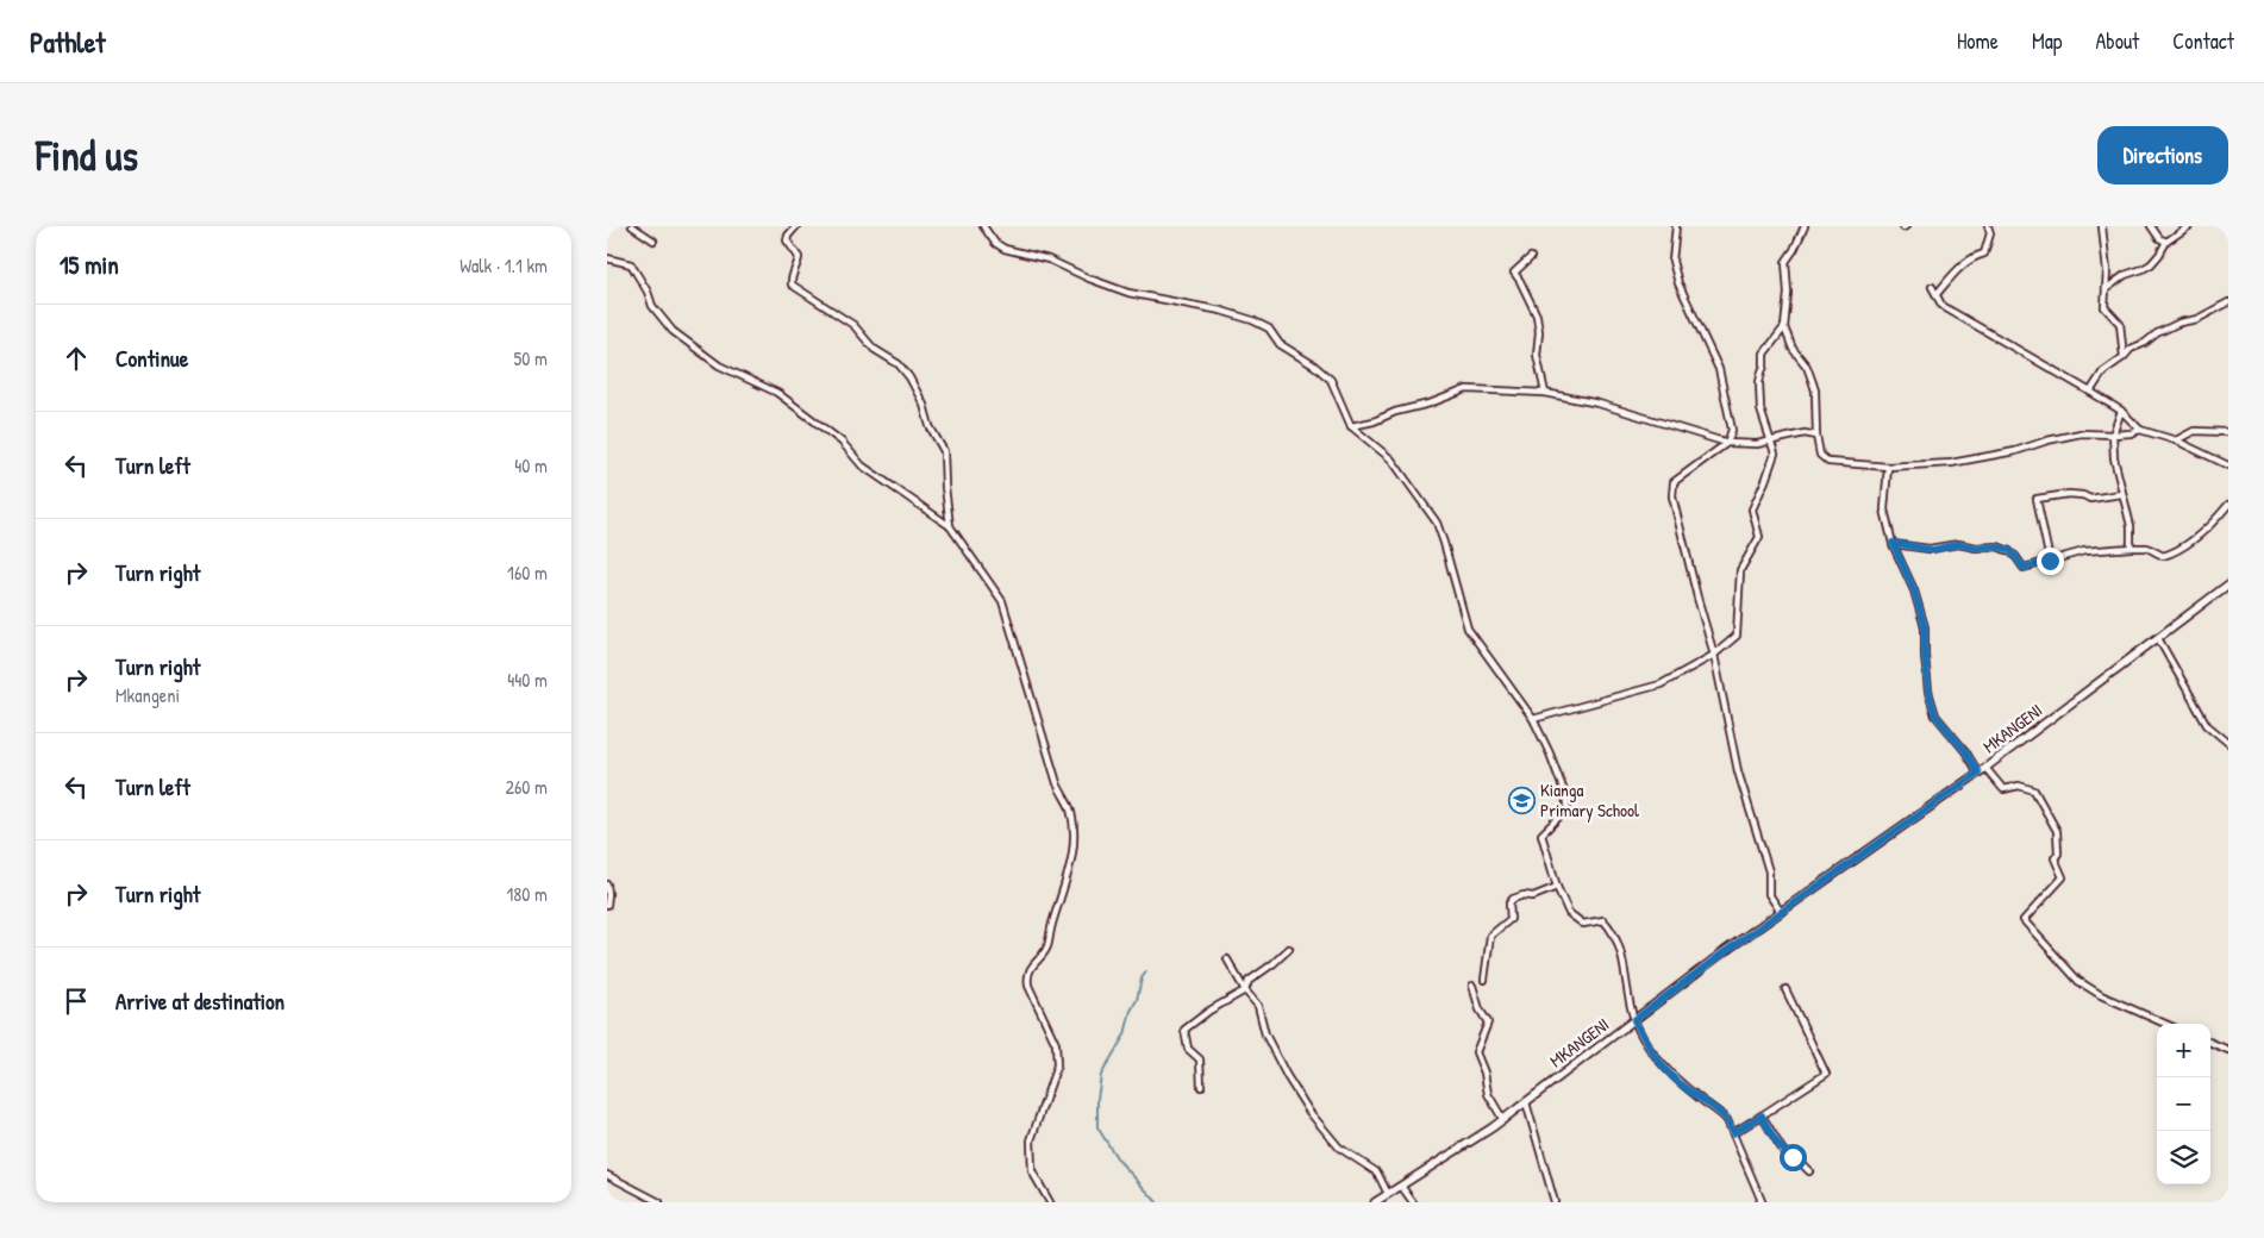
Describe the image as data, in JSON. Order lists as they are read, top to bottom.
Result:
{
  "streets": {
    "street": ["MKANGENI"]
  },
  "places": {
    "school or university": ["Kianga Primary School"]
  },
  "page": {
    "header": "Pathlet",
    "nav": [
      "Home",
      "Map",
      "About",
      "Contact"
    ],
    "buttons": "Directions",
    "title": "Find us",
    "heading": ["15 min", "Walk · 1.1 km"],
    "list": [
      ["Continue", "50 m"],
      ["Turn left", "40 m"],
      ["Turn right", "160 m"],
      ["Turn right", "Mkangeni", "440 m"],
      ["Turn left", "260 m"],
      ["Turn right", "180 m"],
      "Arrive at destination"
    ],
    "map_buttons": ["+", "−"]
  }
}
